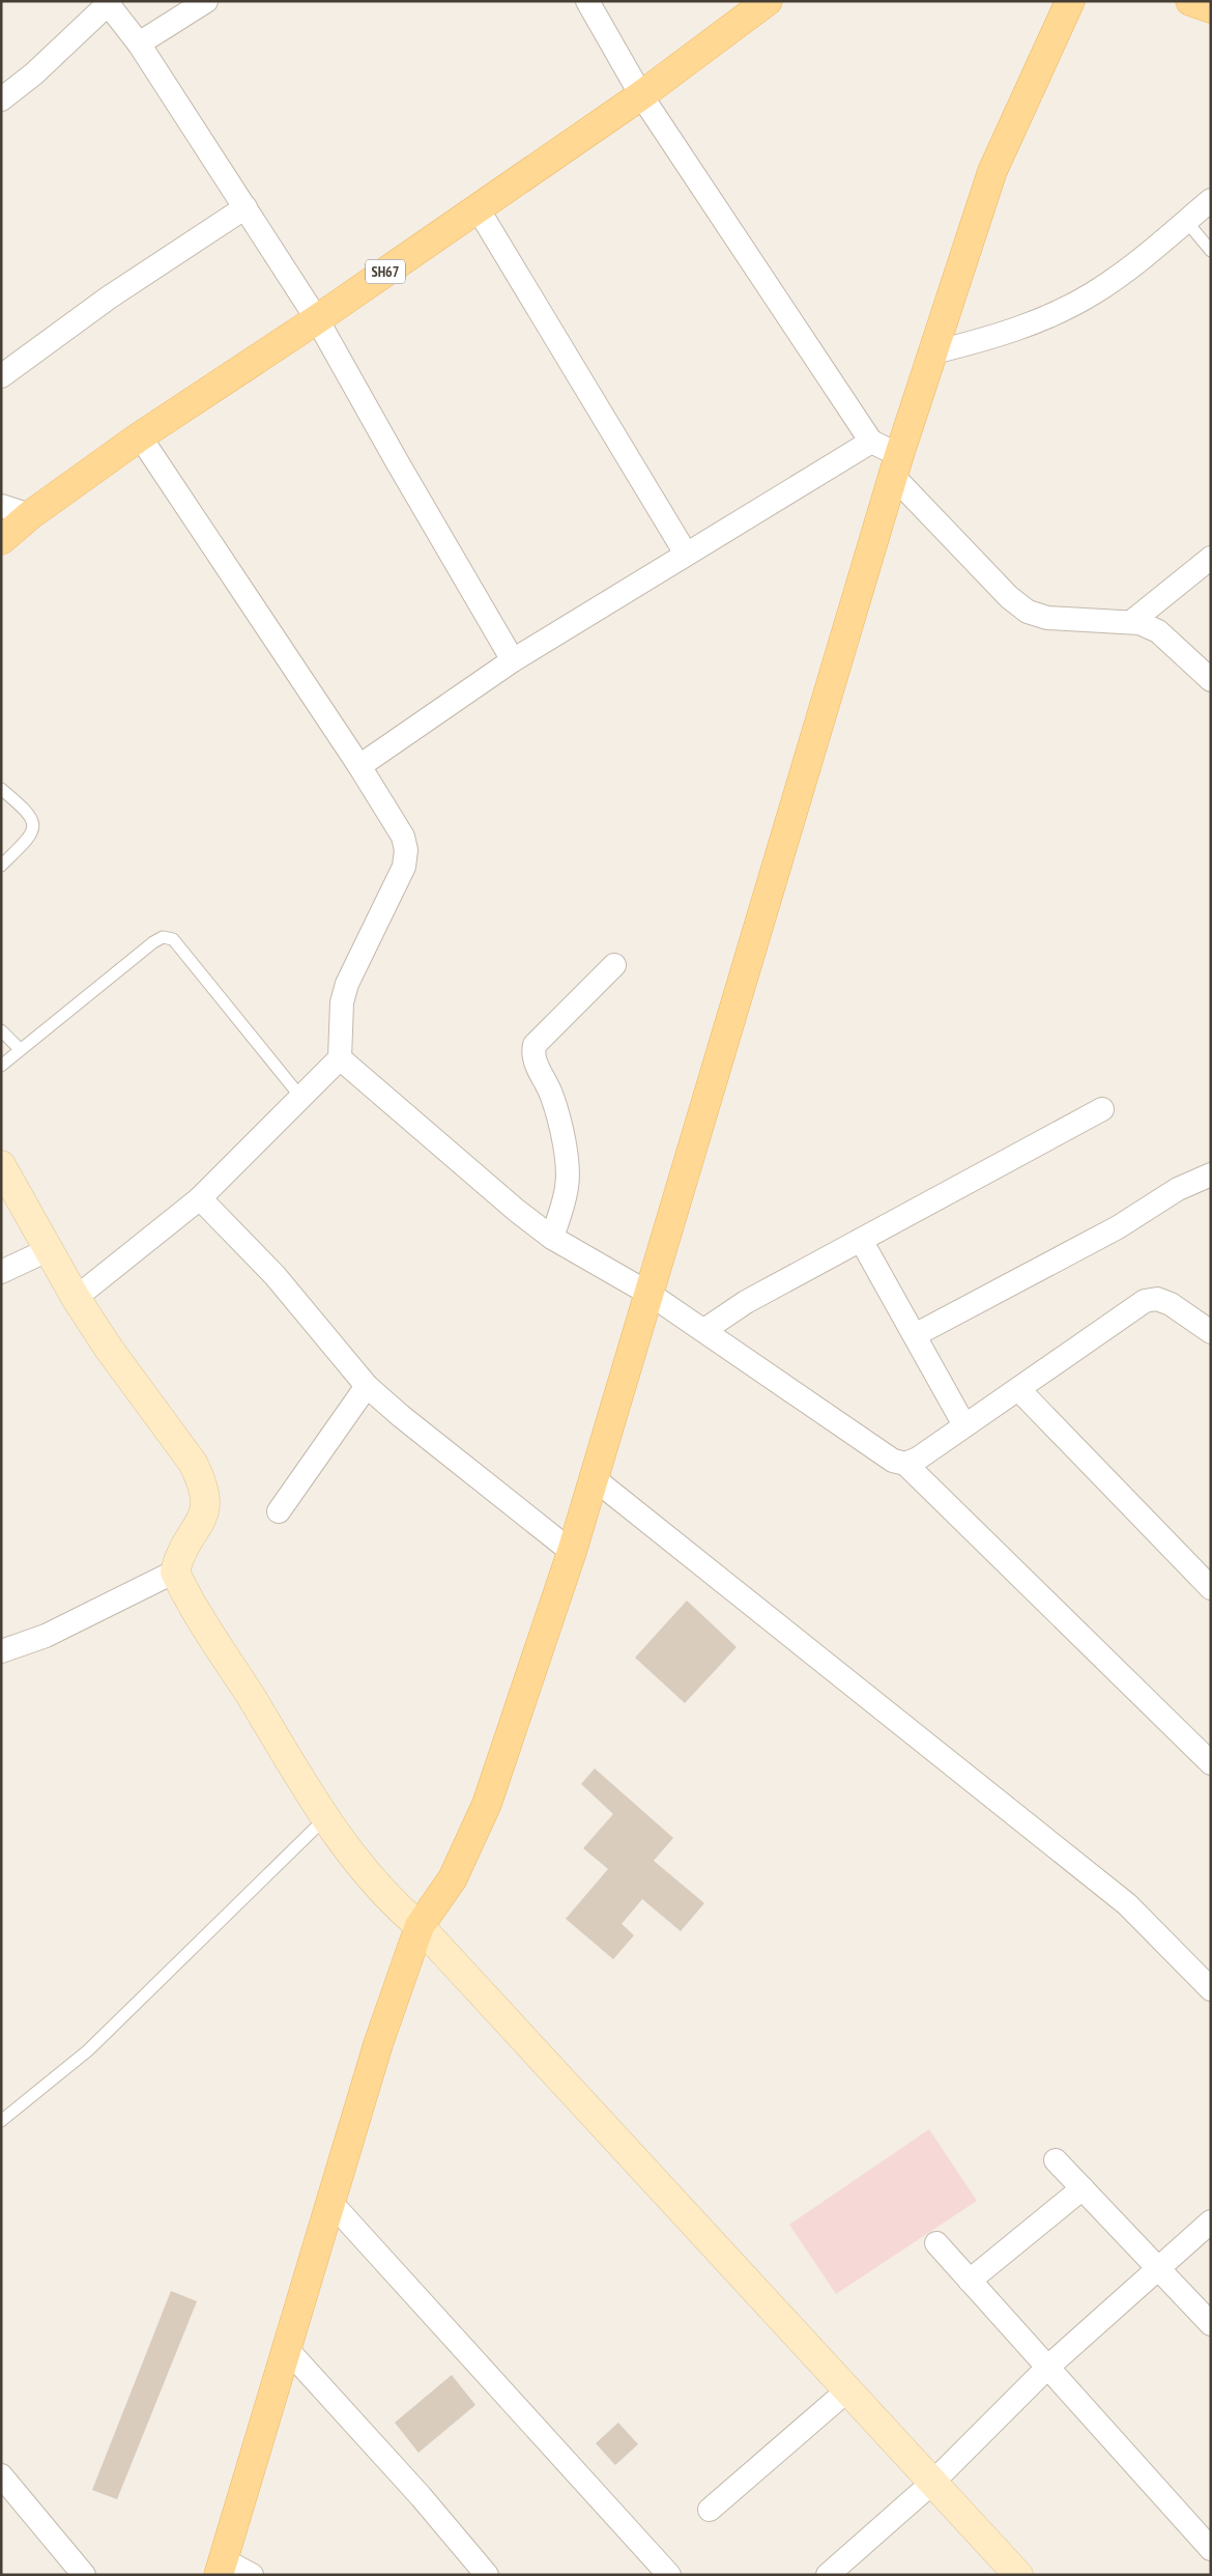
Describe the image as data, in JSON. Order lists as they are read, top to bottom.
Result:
{
  "streets": {
    "main road": ["SH67"]
  }
}
